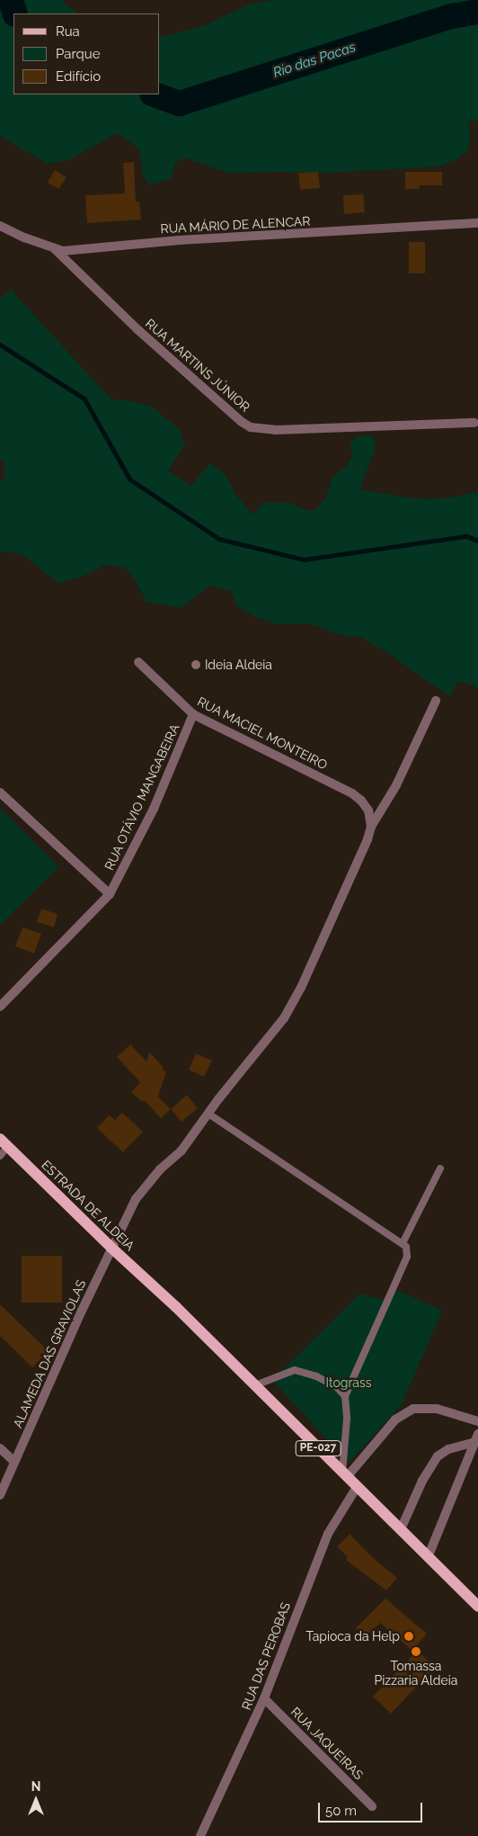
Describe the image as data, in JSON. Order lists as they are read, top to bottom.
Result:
{
  "streets": {
    "main road": ["ESTRADA DE ALDEIA", "PE-027"],
    "street": [
      "RUA MÁRIO DE ALENCAR",
      "RUA MARTINS JÚNIOR",
      "RUA MACIEL MONTEIRO",
      "RUA OTÁVIO MANGABEIRA",
      "ALAMEDA DAS GRAVIOLAS",
      "RUA DAS PEROBAS",
      "RUA JAQUEIRAS"
    ]
  },
  "crossings": [
    ["RUA MÁRIO DE ALENCAR", "RUA MARTINS JÚNIOR"],
    ["RUA MACIEL MONTEIRO", "RUA OTÁVIO MANGABEIRA"],
    ["RUA MACIEL MONTEIRO", "ALAMEDA DAS GRAVIOLAS"],
    ["ESTRADA DE ALDEIA", "ALAMEDA DAS GRAVIOLAS"],
    ["ESTRADA DE ALDEIA", "PE-027"],
    ["PE-027", "RUA DAS PEROBAS"],
    ["RUA DAS PEROBAS", "RUA JAQUEIRAS"]
  ],
  "water": ["Rio das Pacas"],
  "parks": ["Itograss"],
  "places": ["Ideia Aldeia", "Tapioca da Help", "Tomassa Pizzaria Aldeia"],
  "legend": ["Rua", "Parque", "Edifício"],
  "scale_bar": "50 m",
  "north": "top"
}
